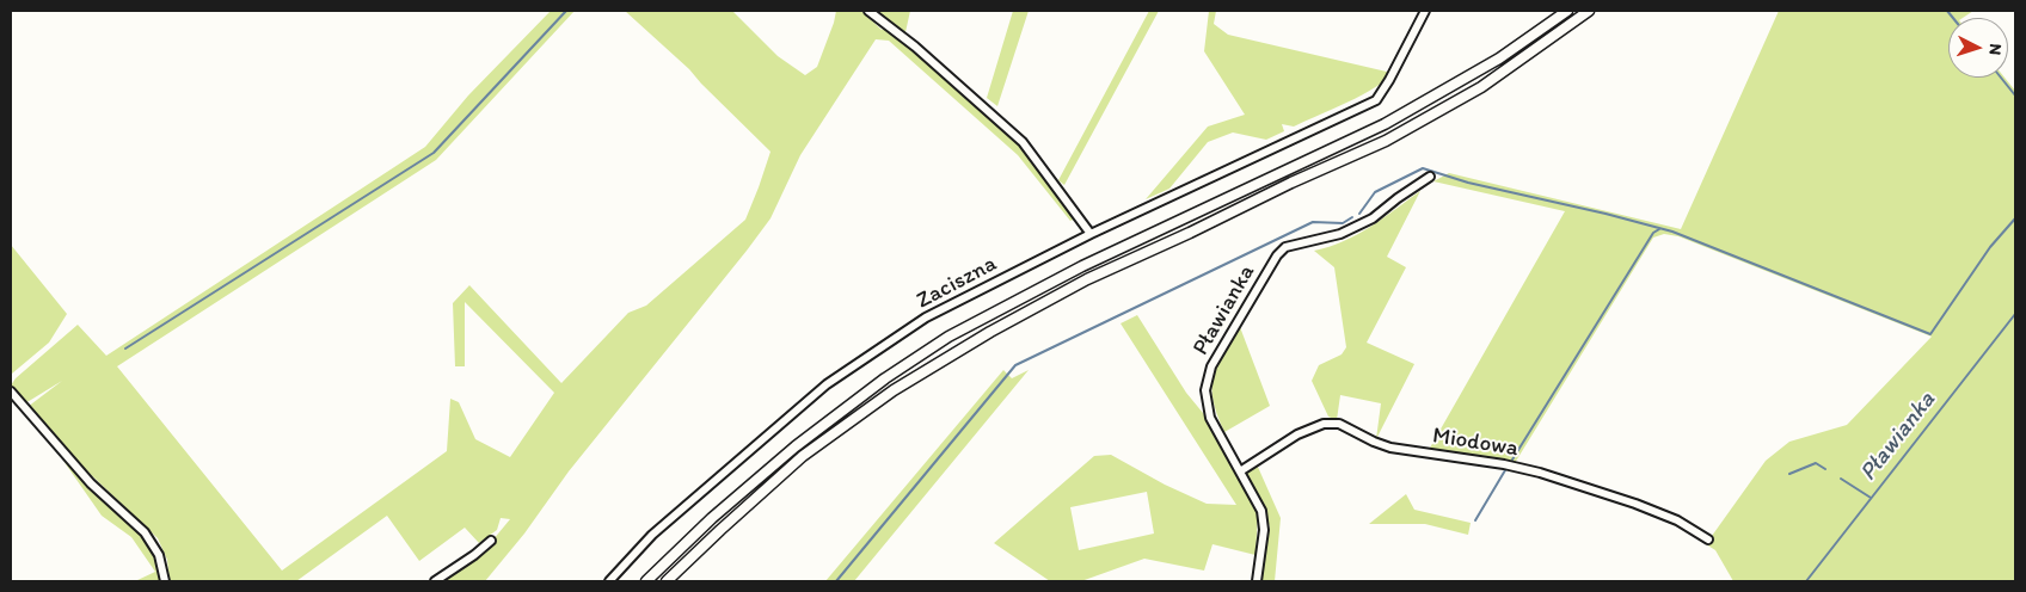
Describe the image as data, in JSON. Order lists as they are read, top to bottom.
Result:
{
  "streets": {
    "street": ["Zaciszna", "Pławianka", "Miodowa"]
  },
  "crossings": [
    ["Pławianka", "Miodowa"]
  ],
  "water": ["Pławianka"],
  "north": "right"
}
